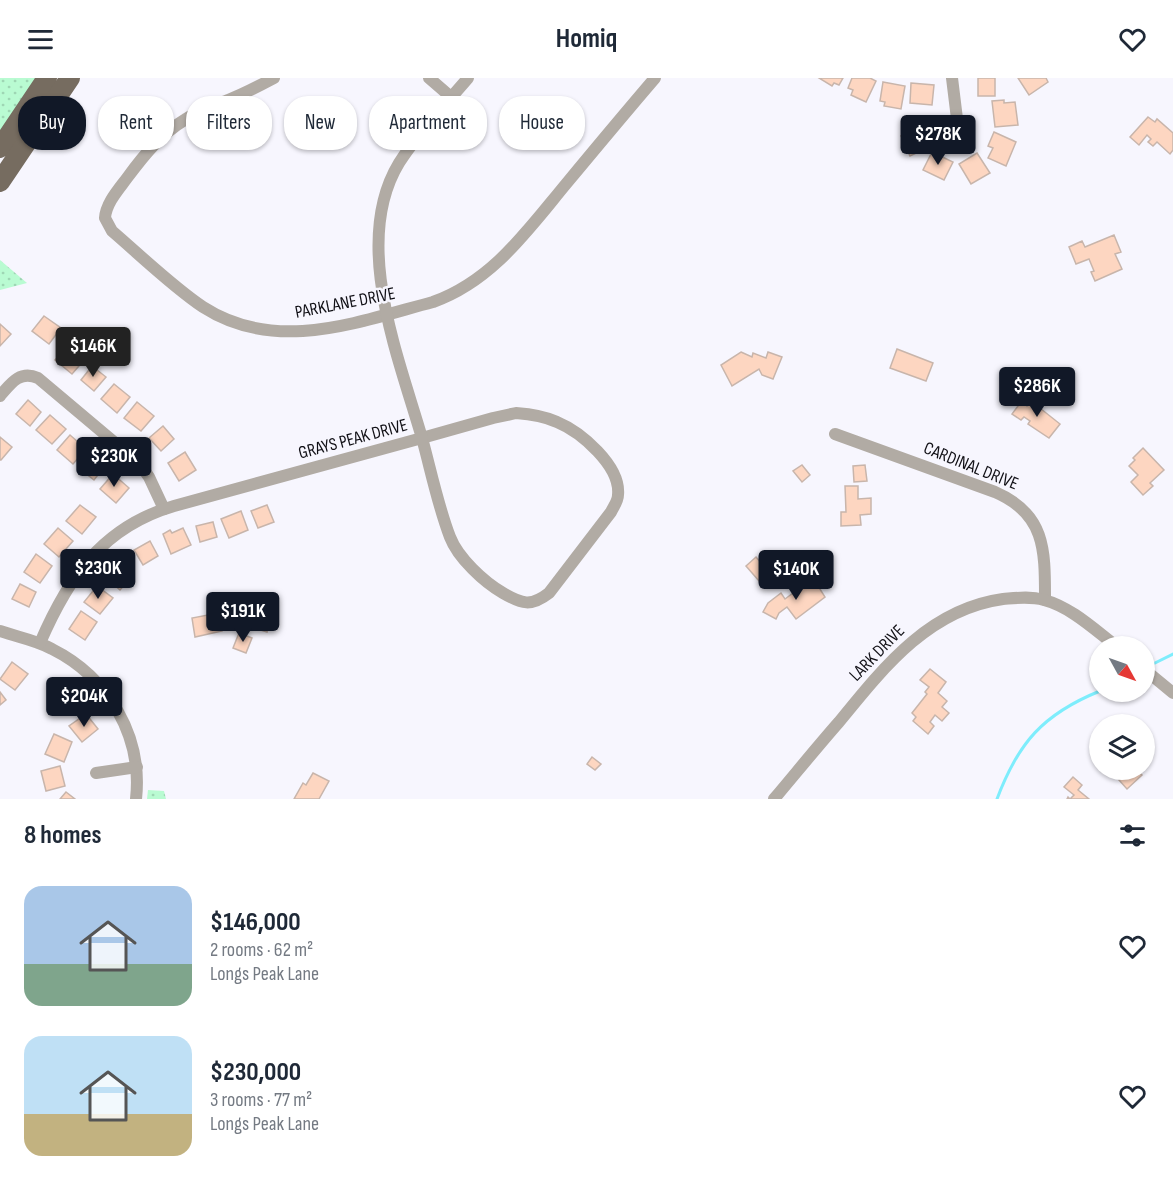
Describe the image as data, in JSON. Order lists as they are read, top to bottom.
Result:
{
  "streets": {
    "street": [
      "PARKLANE DRIVE",
      "GRAYS PEAK DRIVE",
      "CARDINAL DRIVE",
      "LARK DRIVE"
    ]
  },
  "crossings": [
    ["PARKLANE DRIVE", "GRAYS PEAK DRIVE"],
    ["CARDINAL DRIVE", "LARK DRIVE"]
  ],
  "north": "bottom right",
  "page": {
    "header": "Homiq",
    "chip": [
      "Buy",
      "Rent",
      "Filters",
      "New",
      "Apartment",
      "House"
    ],
    "price": [
      "$278K",
      "$146K",
      "$286K",
      "$230K",
      "$230K",
      "$140K",
      "$191K",
      "$204K"
    ],
    "heading": "8 homes",
    "list": [
      {
        "name": "$146,000",
        "note": "2 rooms · 62 m² · Longs Peak Lane"
      },
      {
        "name": "$230,000",
        "note": "3 rooms · 77 m² · Longs Peak Lane"
      }
    ]
  }
}
